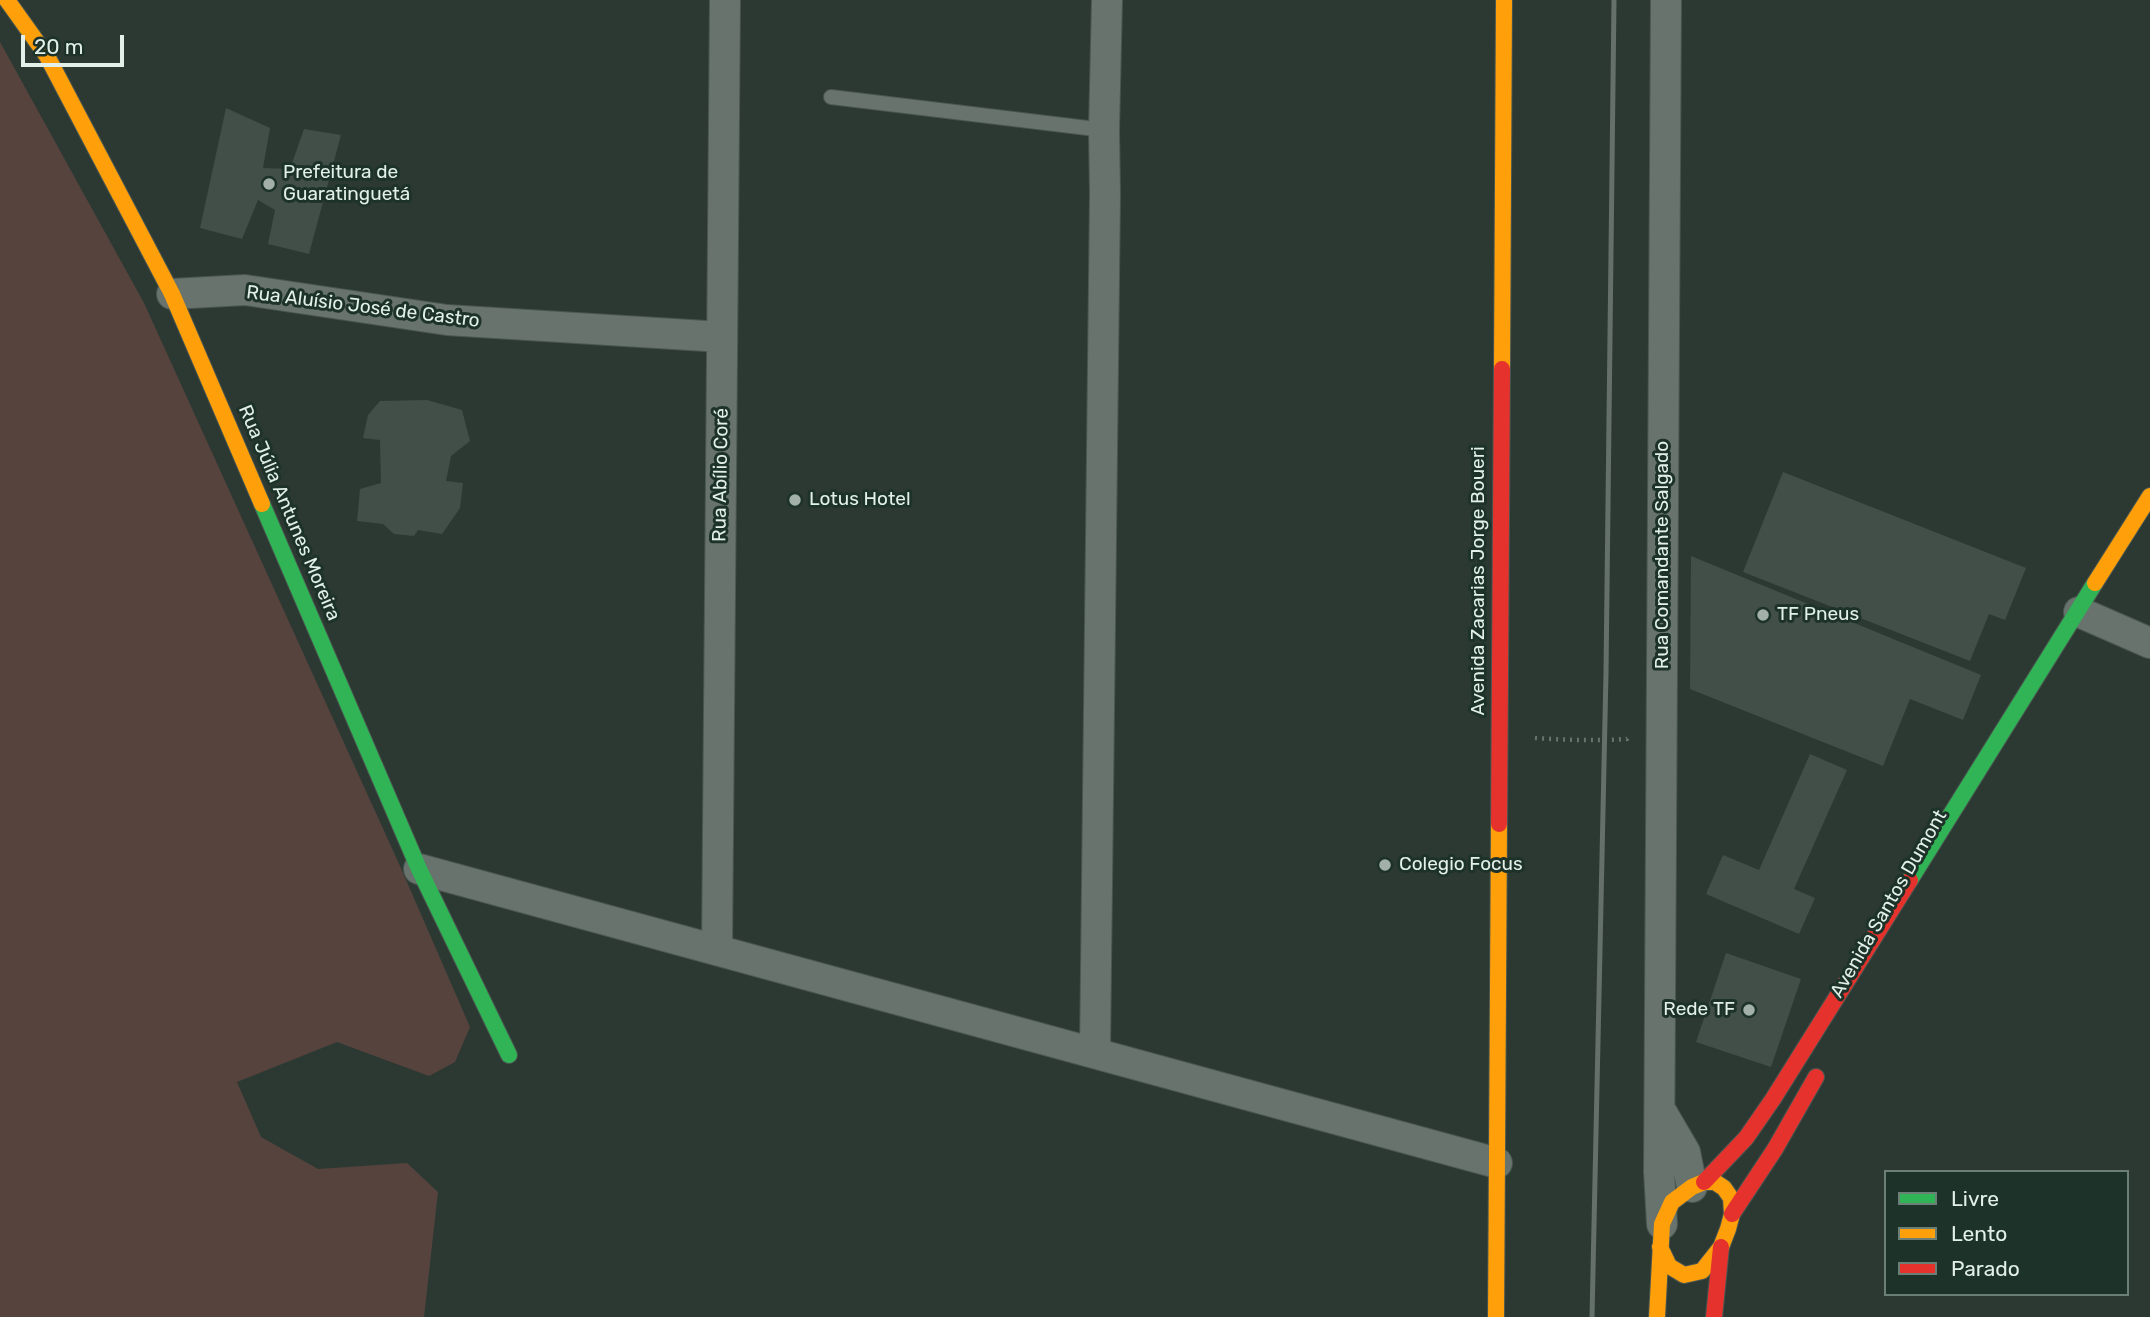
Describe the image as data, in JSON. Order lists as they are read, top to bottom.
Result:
{
  "streets": {
    "street": [
      "Rua Aluísio José de Castro",
      "Rua Abílio Coré",
      "Rua Júlia Antunes Moreira",
      "Rua Comandante Salgado",
      "Avenida Zacarias Jorge Boueri",
      "Avenida Santos Dumont"
    ]
  },
  "crossings": [
    ["Rua Aluísio José de Castro", "Rua Abílio Coré"],
    ["Rua Aluísio José de Castro", "Rua Júlia Antunes Moreira"],
    ["Rua Comandante Salgado", "Avenida Santos Dumont"]
  ],
  "places": [
    "Prefeitura de Guaratinguetá",
    "Lotus Hotel",
    "TF Pneus",
    "Colegio Focus",
    "Rede TF"
  ],
  "legend": ["Livre", "Lento", "Parado"],
  "scale_bar": "20 m"
}
